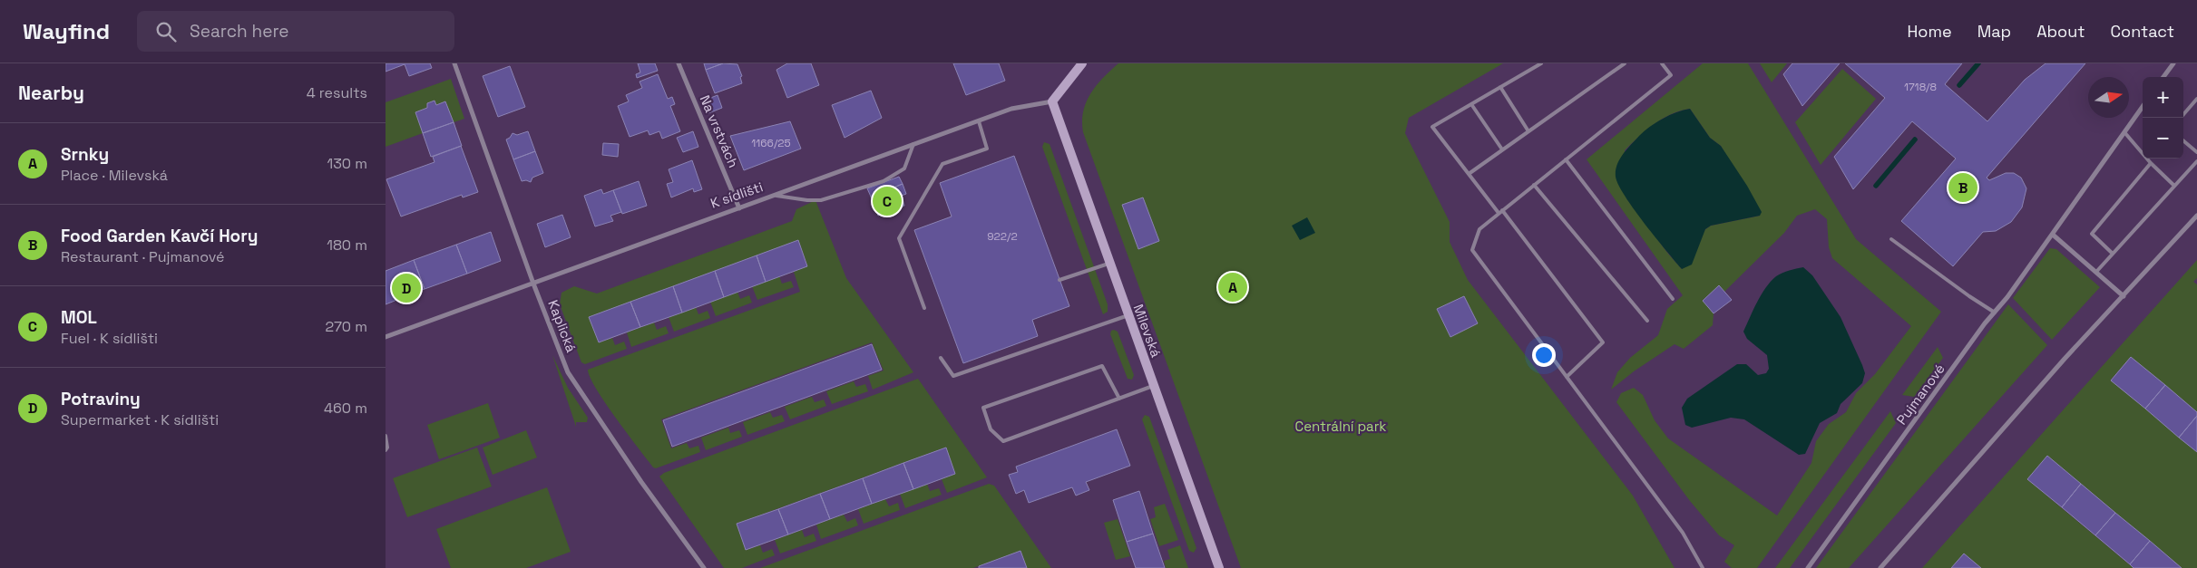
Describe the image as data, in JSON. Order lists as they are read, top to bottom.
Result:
{
  "streets": {
    "street": [
      "Na vrstvách",
      "K sídlišti",
      "Kaplická",
      "Milevská",
      "Pujmanové"
    ]
  },
  "crossings": [
    ["Na vrstvách", "K sídlišti"],
    ["K sídlišti", "Kaplická"],
    ["K sídlišti", "Milevská"]
  ],
  "parks": ["Centrální park"],
  "house_numbers": ["1718/8", "1166/25", "922/2"],
  "north": "right",
  "page": {
    "header": "Wayfind",
    "search": "Search here",
    "nav": [
      "Home",
      "Map",
      "About",
      "Contact"
    ],
    "heading": ["Nearby", "4 results"],
    "map_buttons": ["+", "−"],
    "list": [
      {
        "mark": "A",
        "name": "Srnky",
        "note": "Place · Milevská",
        "value": "130 m"
      },
      {
        "mark": "B",
        "name": "Food Garden Kavčí Hory",
        "note": "Restaurant · Pujmanové",
        "value": "180 m"
      },
      {
        "mark": "C",
        "name": "MOL",
        "note": "Fuel · K sídlišti",
        "value": "270 m"
      },
      {
        "mark": "D",
        "name": "Potraviny",
        "note": "Supermarket · K sídlišti",
        "value": "460 m"
      }
    ],
    "pins": [
      "B",
      "C",
      "A",
      "D"
    ]
  }
}
